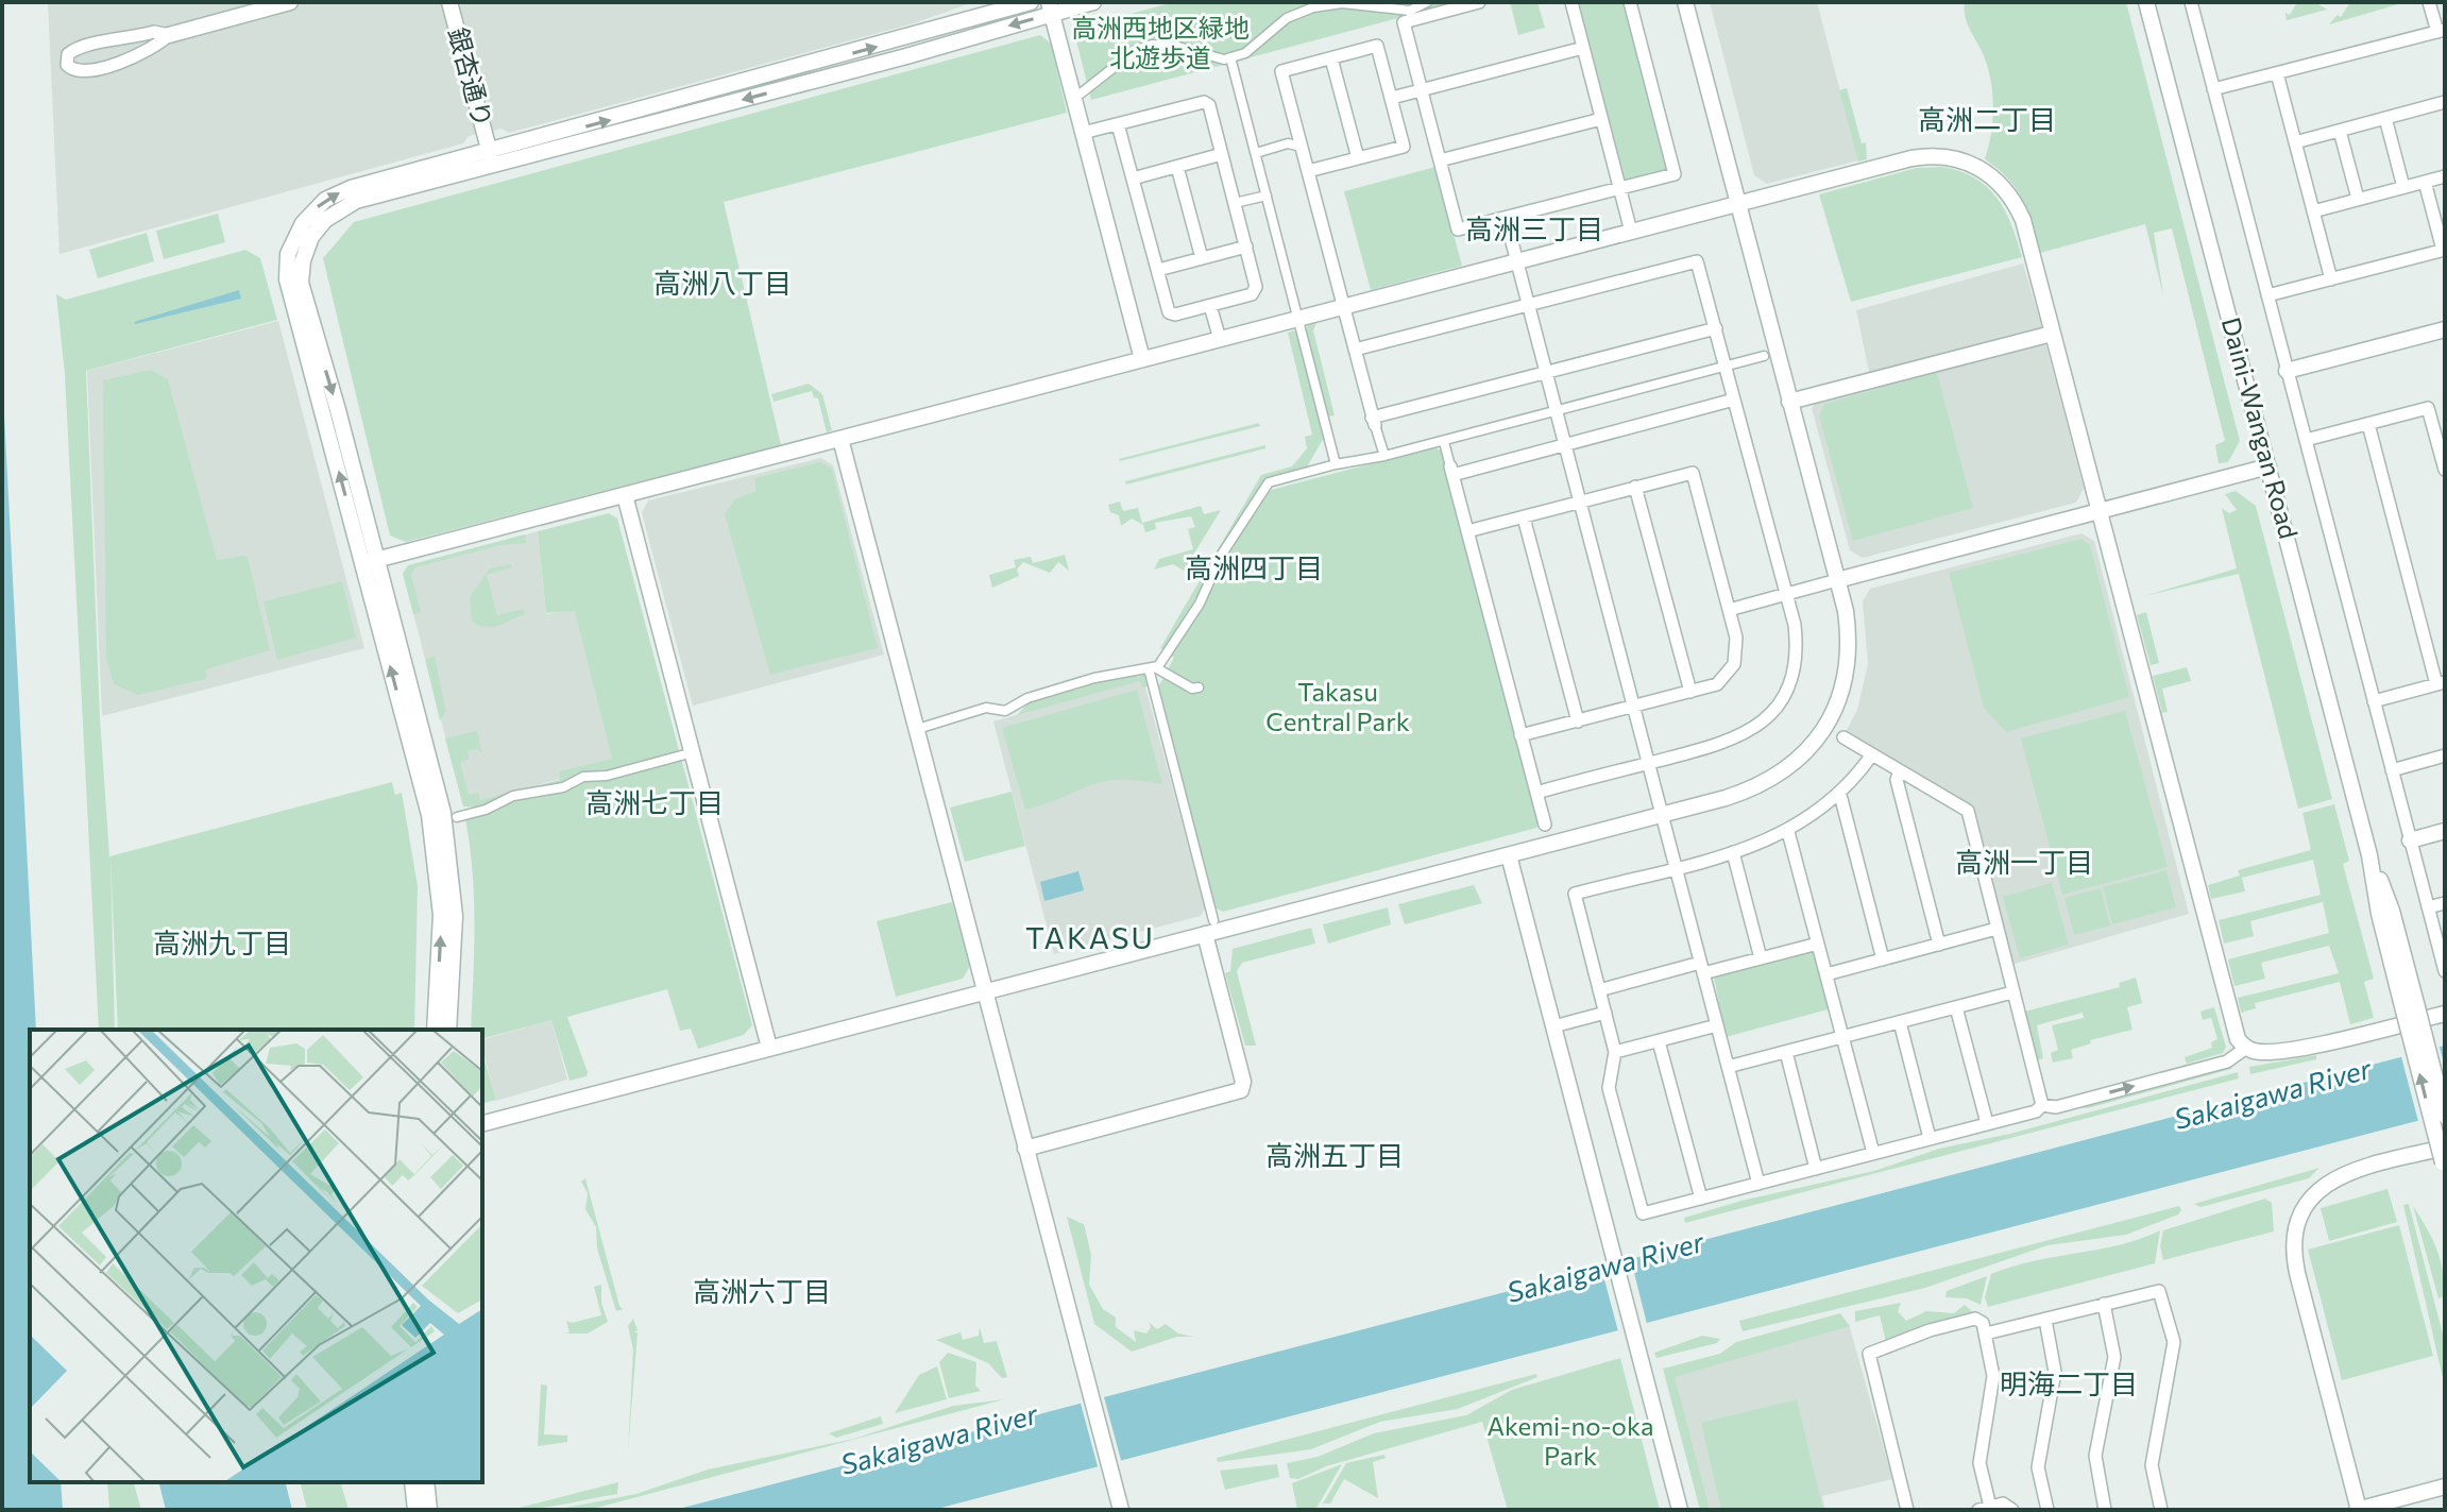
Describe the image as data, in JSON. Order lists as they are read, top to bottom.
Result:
{
  "streets": {
    "street": ["銀杏通り", "Daini-Wangan Road"]
  },
  "districts": [
    "高洲二丁目",
    "高洲三丁目",
    "高洲八丁目",
    "高洲四丁目",
    "高洲七丁目",
    "高洲一丁目",
    "TAKASU",
    "高洲九丁目",
    "高洲五丁目",
    "高洲六丁目",
    "明海二丁目"
  ],
  "water": ["Sakaigawa River"],
  "parks": ["高洲西地区緑地 北遊歩道", "Takasu Central Park", "Akemi-no-oka Park"]
}
